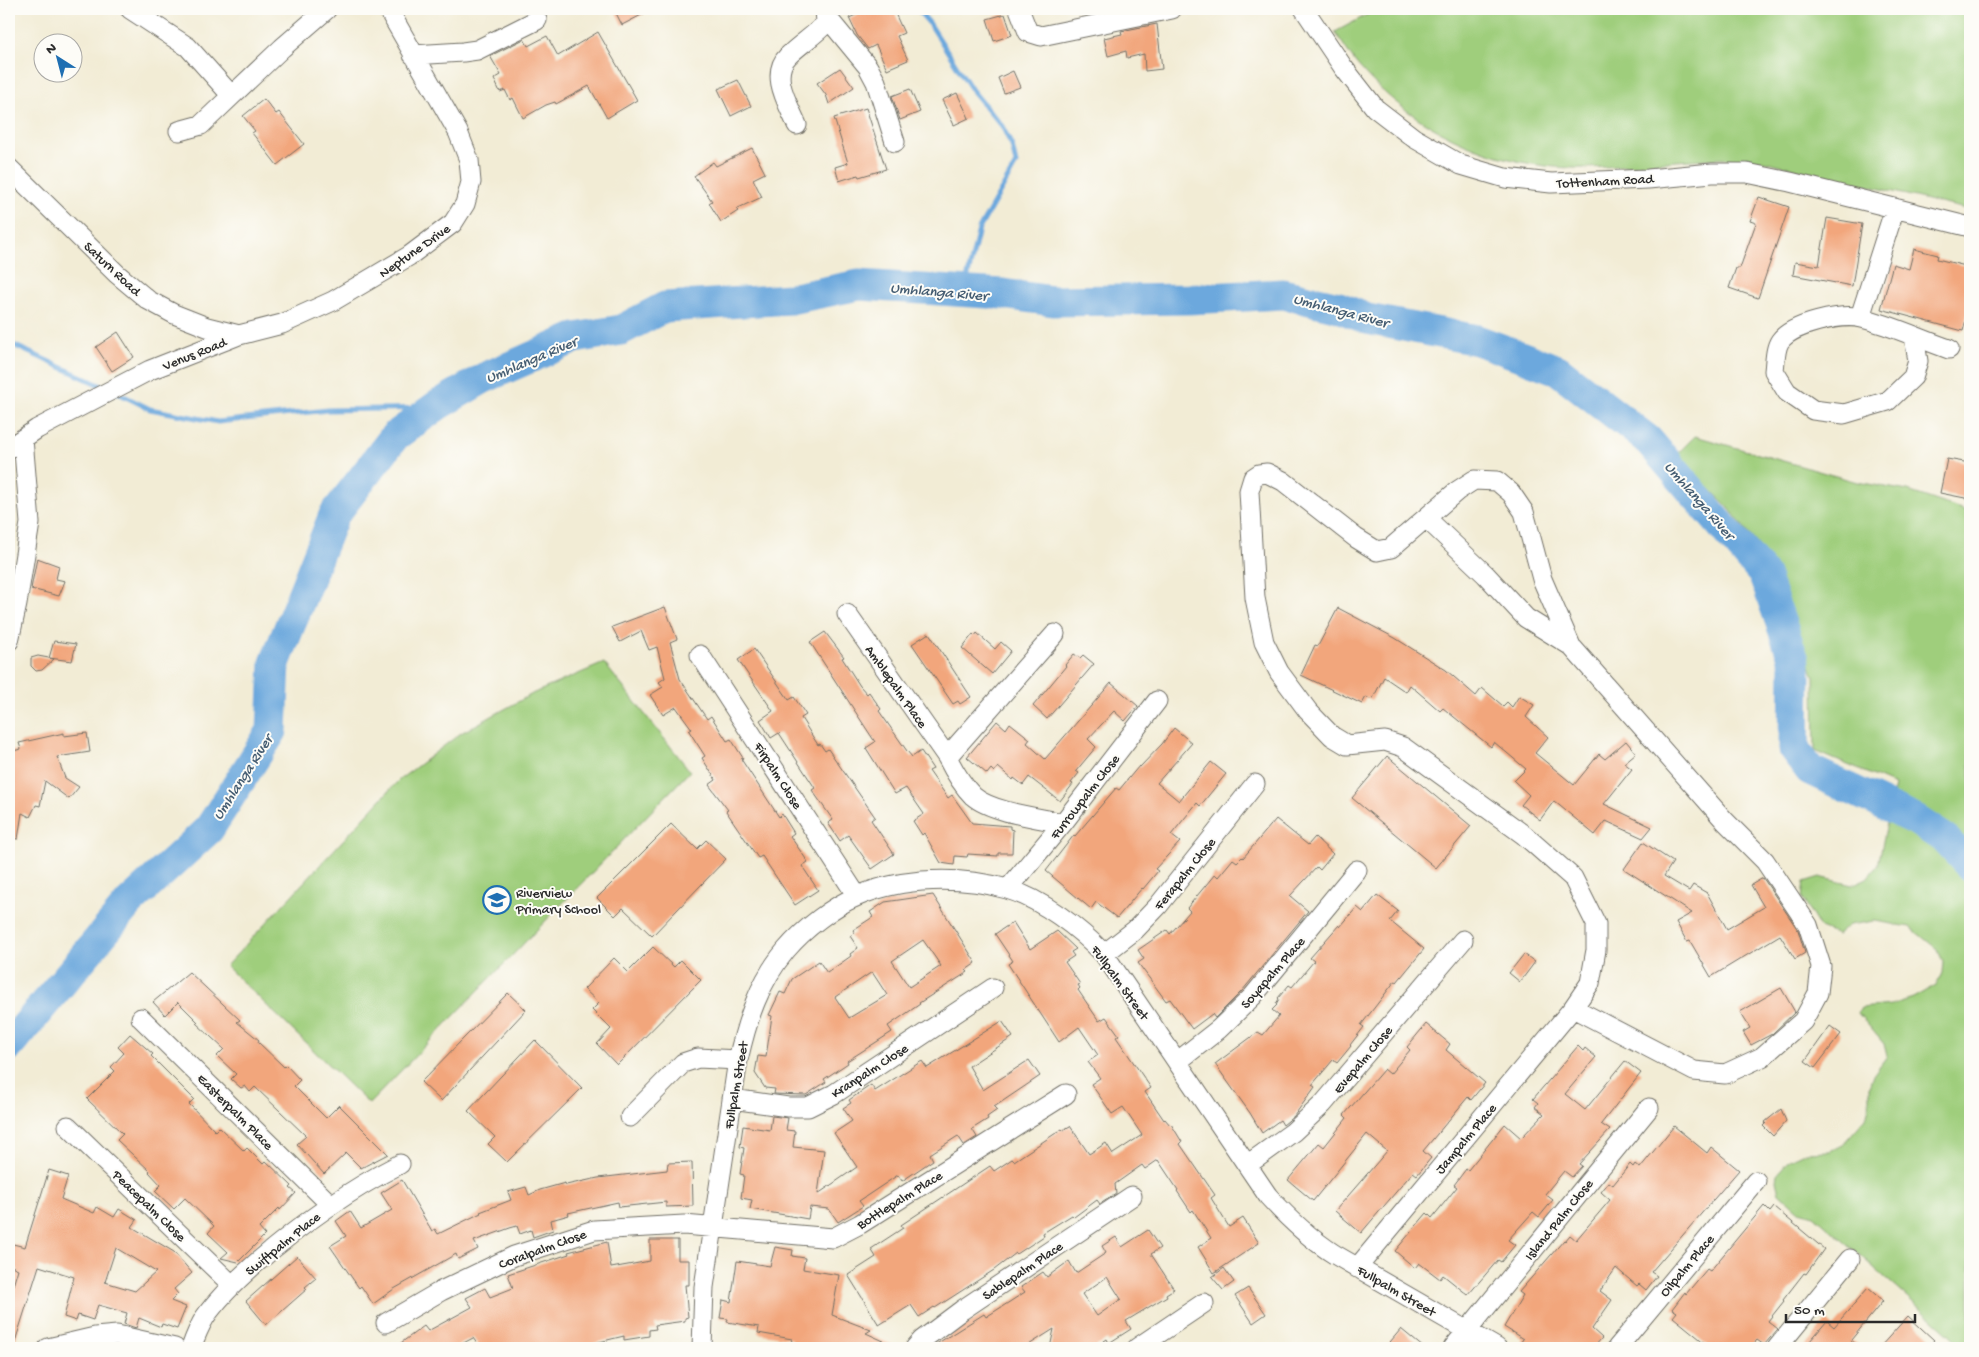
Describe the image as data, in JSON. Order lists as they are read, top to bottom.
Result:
{
  "streets": {
    "street": [
      "Tottenham Road",
      "Neptune Drive",
      "Saturn Road",
      "Venus Road",
      "Amblepalm Place",
      "Firpalm Close",
      "Furrowpalm Close",
      "Ferapalm Close",
      "Soyapalm Place",
      "Fullpalm Street",
      "Evepalm Close",
      "Kranpalm Close",
      "Easterpalm Place",
      "Jampalm Place",
      "Bottlepalm Place",
      "Peacepalm Close",
      "Island Palm Close",
      "Swiftpalm Place",
      "Coralpalm Close",
      "Oilpalm Place",
      "Sablepalm Place"
    ]
  },
  "crossings": [
    ["Neptune Drive", "Saturn Road"],
    ["Neptune Drive", "Venus Road"],
    ["Saturn Road", "Venus Road"],
    ["Amblepalm Place", "Furrowpalm Close"],
    ["Firpalm Close", "Fullpalm Street"],
    ["Furrowpalm Close", "Fullpalm Street"],
    ["Ferapalm Close", "Fullpalm Street"],
    ["Soyapalm Place", "Fullpalm Street"],
    ["Fullpalm Street", "Evepalm Close"],
    ["Fullpalm Street", "Kranpalm Close"],
    ["Fullpalm Street", "Jampalm Place"],
    ["Fullpalm Street", "Bottlepalm Place"],
    ["Fullpalm Street", "Island Palm Close"],
    ["Fullpalm Street", "Coralpalm Close"],
    ["Easterpalm Place", "Swiftpalm Place"],
    ["Bottlepalm Place", "Coralpalm Close"],
    ["Peacepalm Close", "Swiftpalm Place"]
  ],
  "water": ["Umhlanga River"],
  "places": {
    "school or university": ["Riverview Primary School"]
  },
  "scale_bar": "50 m",
  "north": "top left"
}
